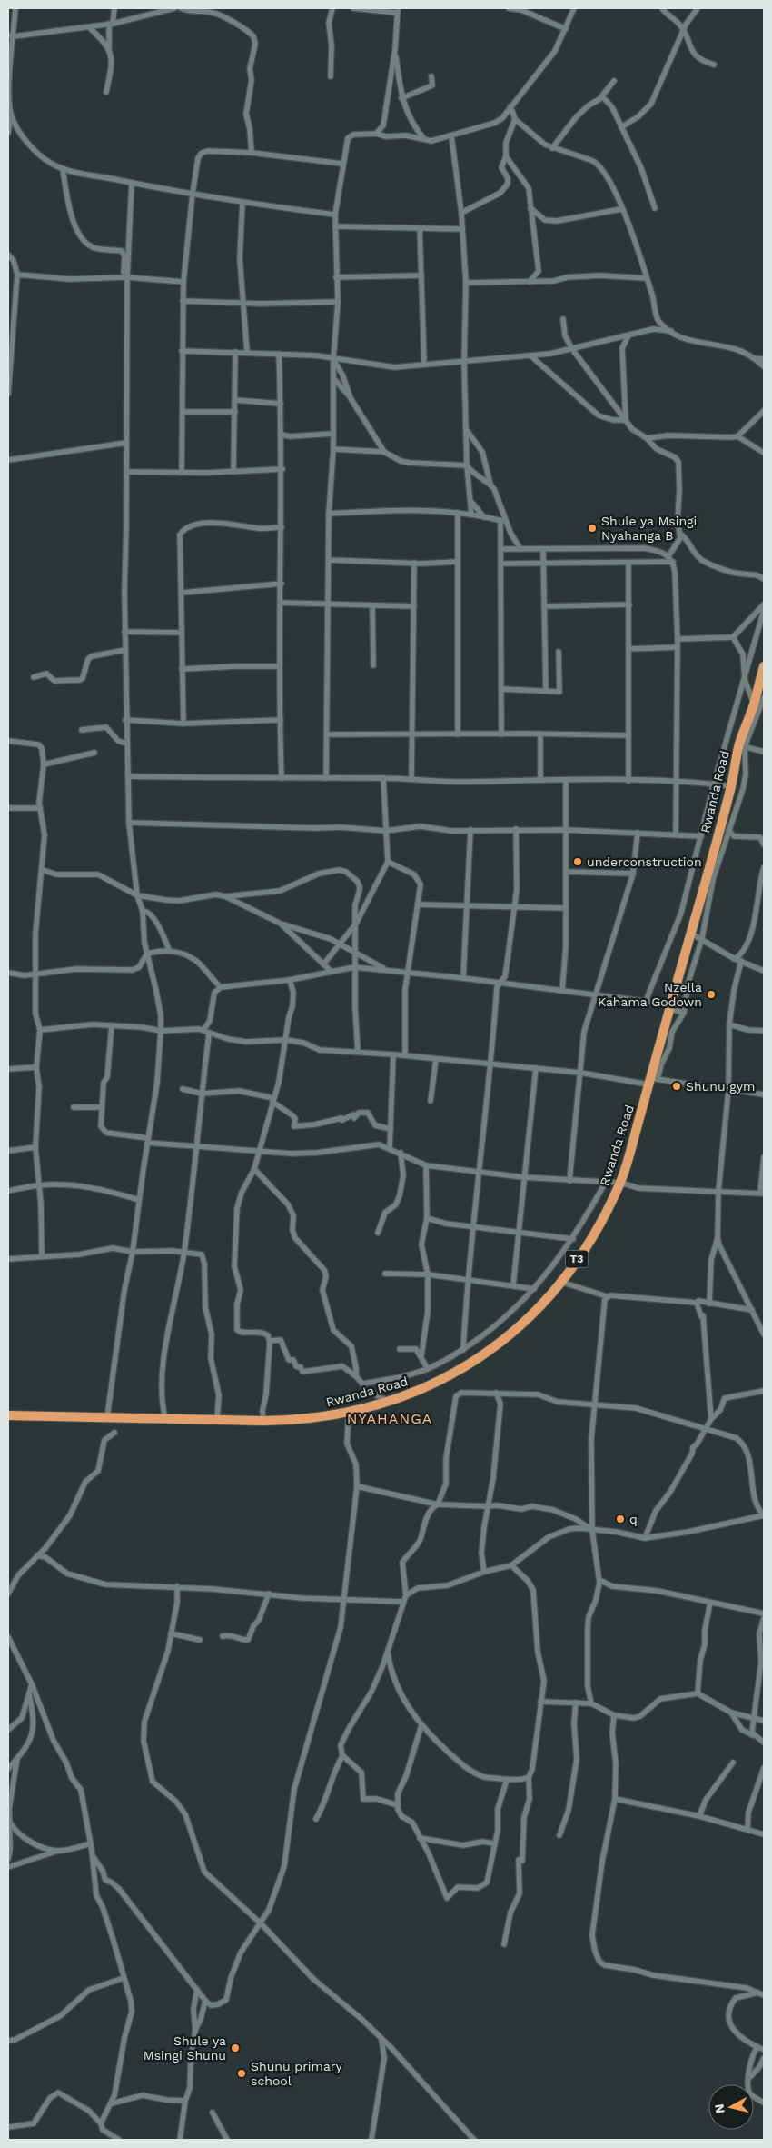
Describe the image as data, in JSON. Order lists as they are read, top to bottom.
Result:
{
  "streets": {
    "highway": ["Rwanda Road", "T3"]
  },
  "districts": ["NYAHANGA"],
  "places": [
    "Shule ya Msingi Nyahanga B",
    "underconstruction",
    "Nzella Kahama Godown",
    "Shunu gym",
    "q",
    "Shule ya Msingi Shunu",
    "Shunu primary school"
  ],
  "north": "left"
}
